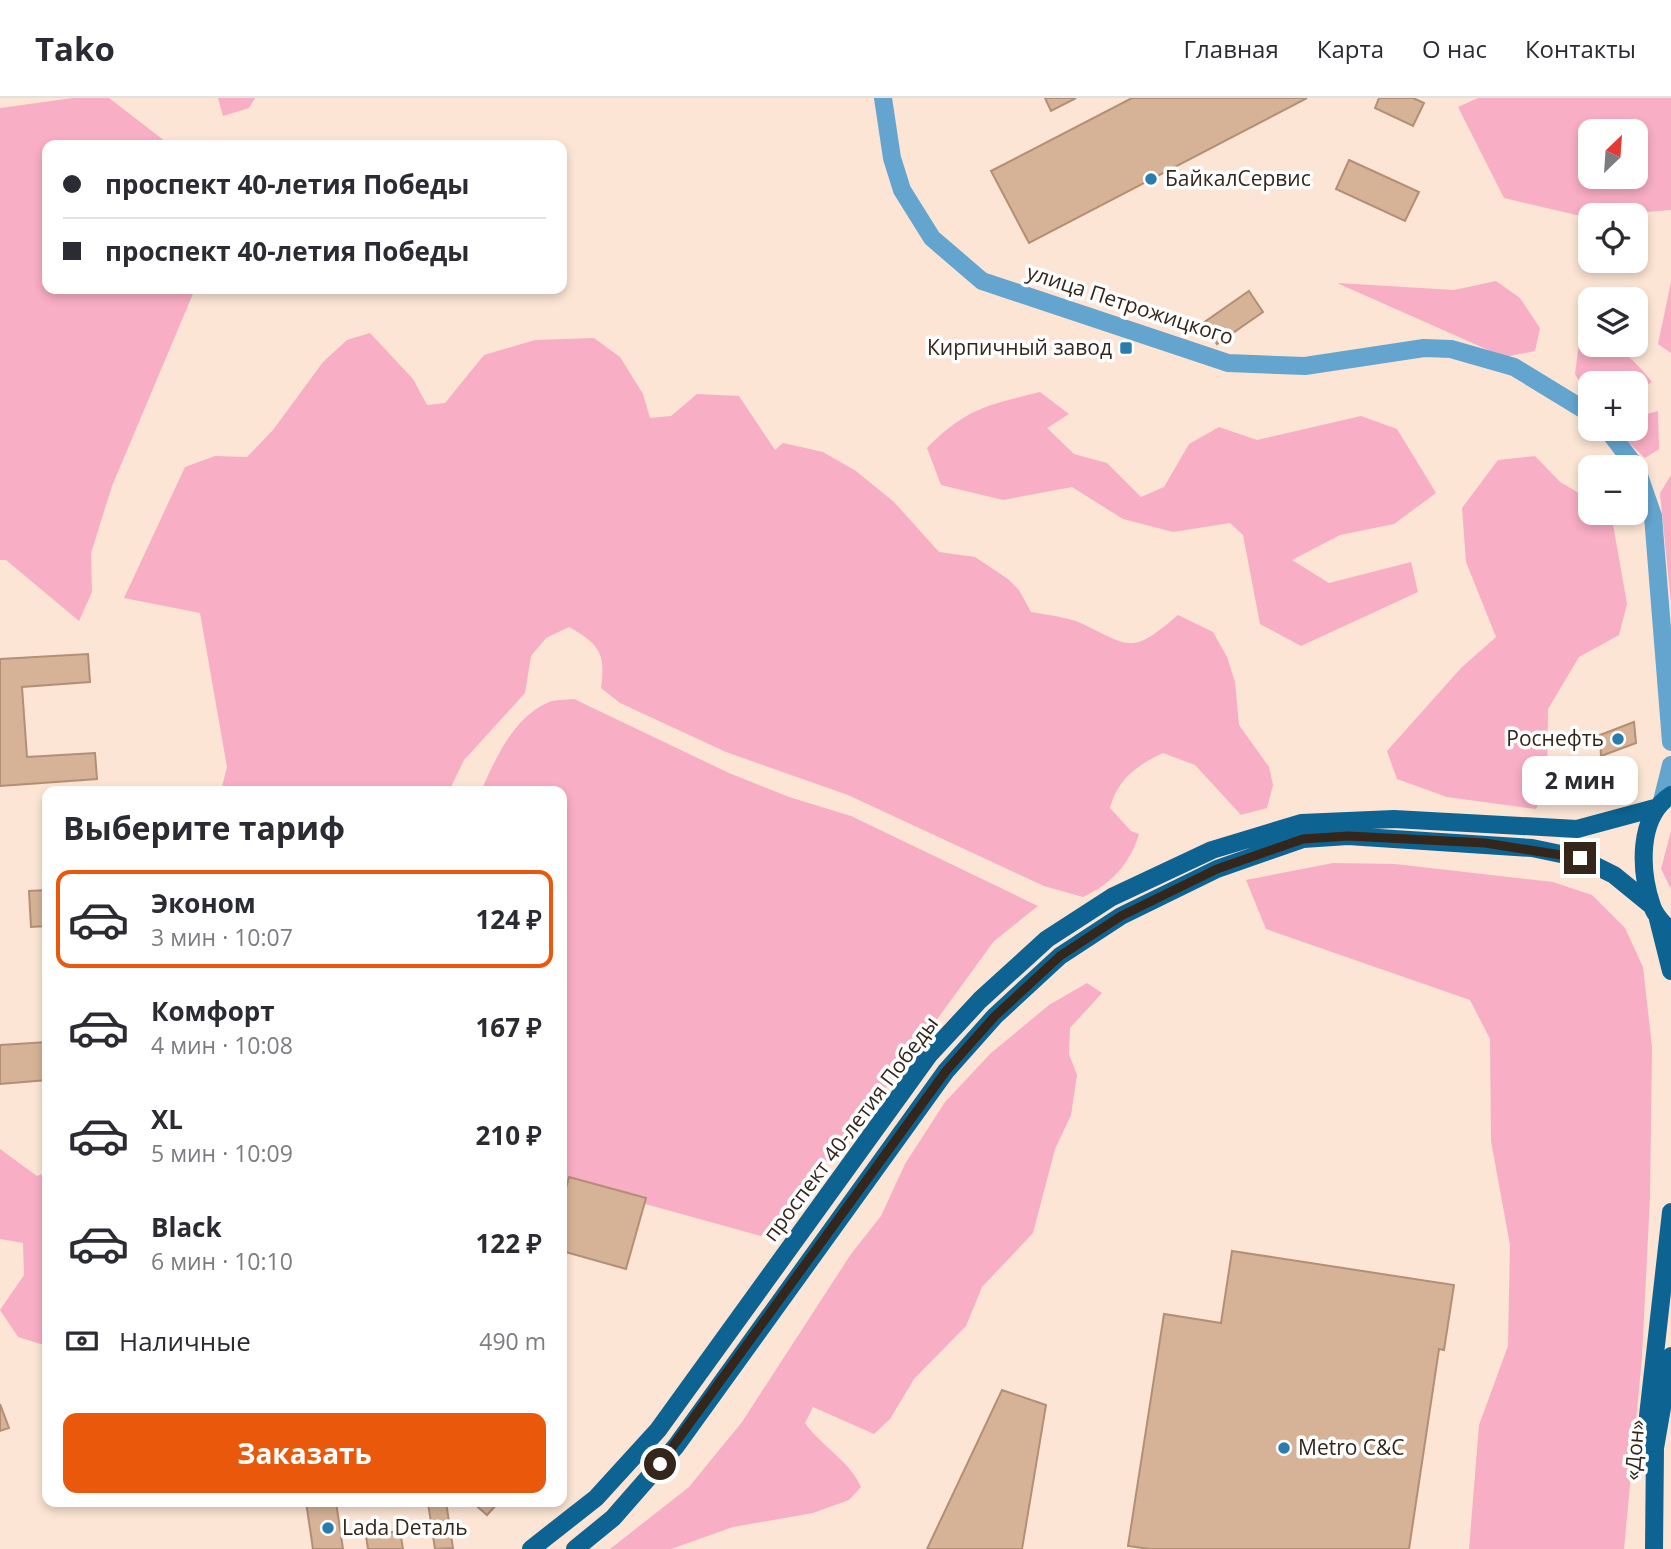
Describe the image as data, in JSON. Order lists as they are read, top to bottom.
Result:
{
  "streets": {
    "main road": ["проспект 40-летия Победы", "«Дон»"],
    "street": ["улица Петрожицкого"]
  },
  "places": {
    "other": [
      "БайкалСервис",
      "Роснефть",
      "Metro C&C",
      "Lada Dеталь"
    ],
    "transit": ["Кирпичный завод"]
  },
  "north": "top right",
  "page": {
    "header": "Tako",
    "nav": [
      "Главная",
      "Карта",
      "О нас",
      "Контакты"
    ],
    "map_buttons": ["+", "−"],
    "banner": ["проспект 40-летия Победы", "проспект 40-летия Победы"],
    "bubble": "2 мин",
    "heading": "Выберите тариф",
    "list": [
      {
        "name": "Эконом",
        "note": "3 мин · 10:07",
        "value": "124 ₽"
      },
      {
        "name": "Комфорт",
        "note": "4 мин · 10:08",
        "value": "167 ₽"
      },
      {
        "name": "XL",
        "note": "5 мин · 10:09",
        "value": "210 ₽"
      },
      {
        "name": "Black",
        "note": "6 мин · 10:10",
        "value": "122 ₽"
      }
    ],
    "pay": ["Наличные", "490 m"],
    "buttons": "Заказать"
  }
}
